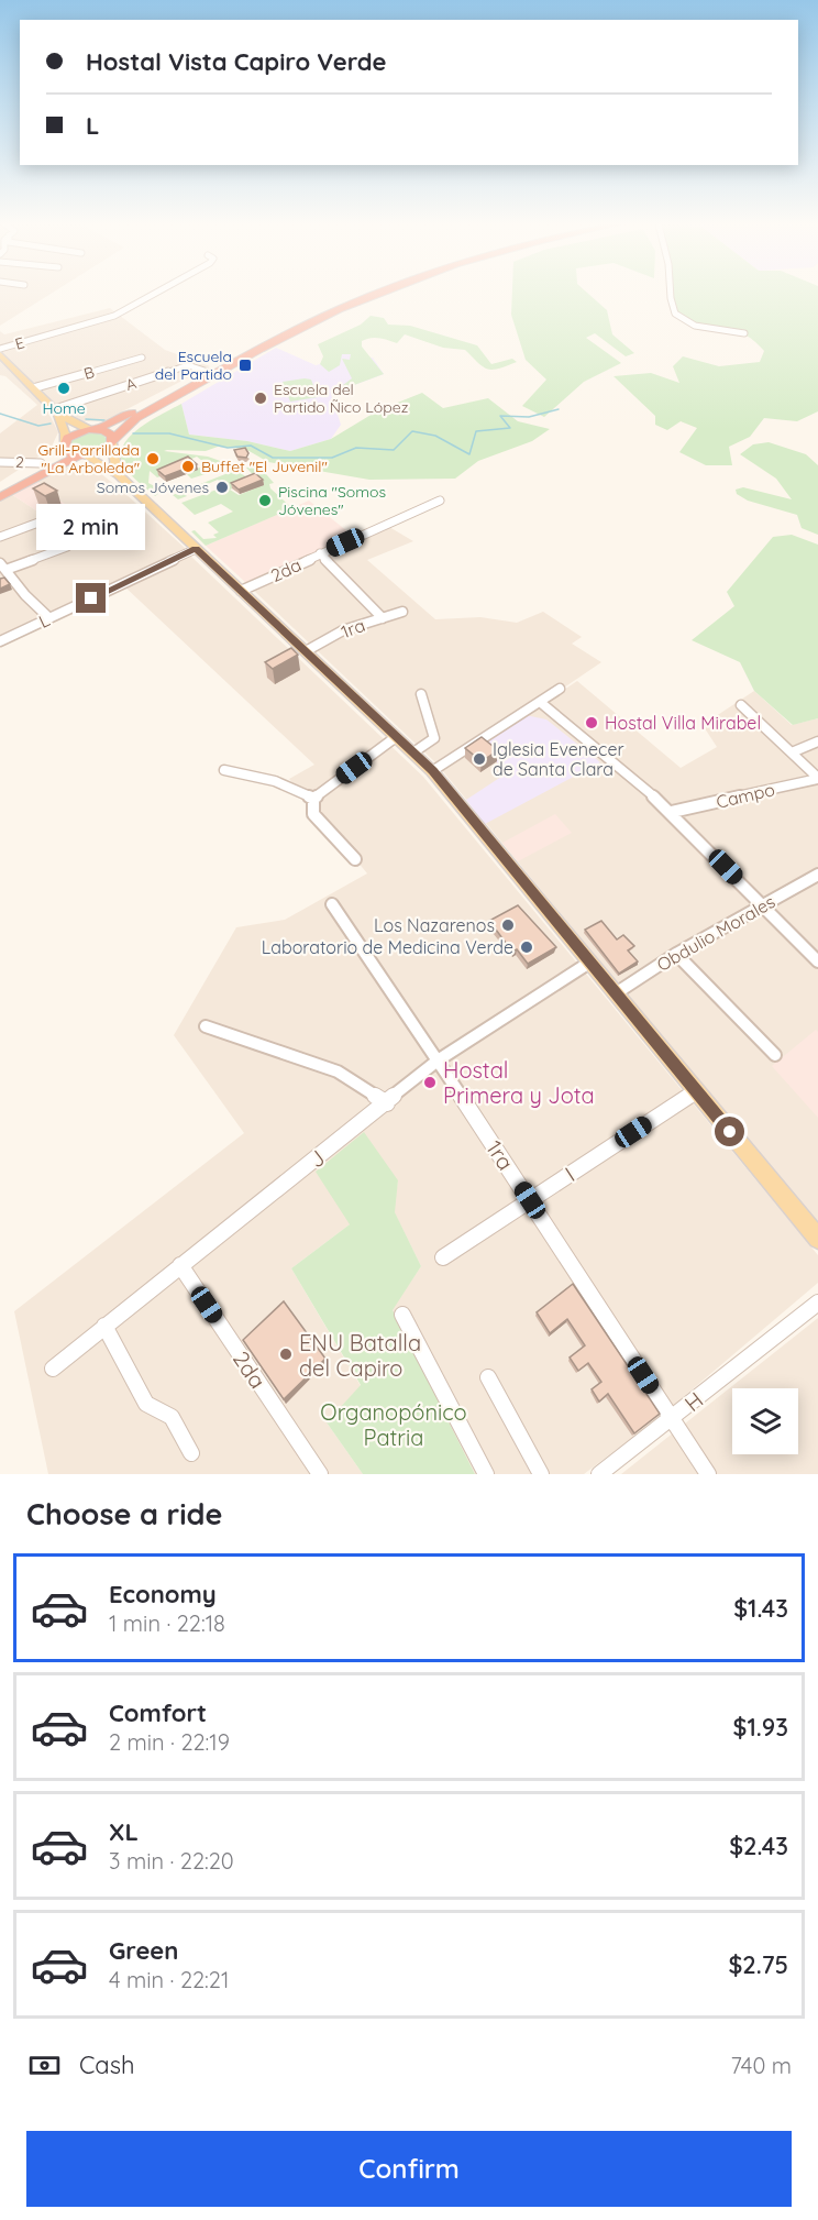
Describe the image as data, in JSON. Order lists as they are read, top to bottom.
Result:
{
  "streets": {
    "street": [
      "E",
      "B",
      "A",
      "2",
      "2da",
      "L",
      "1ra",
      "Campo",
      "Obdulio Morales",
      "J",
      "I",
      "H"
    ]
  },
  "crossings": [
    ["2da", "J"],
    ["1ra", "J"],
    ["1ra", "I"],
    ["1ra", "H"]
  ],
  "parks": ["Organopónico Patria"],
  "places": {
    "transit": ["Escuela del Partido"],
    "other": [
      "Home",
      "Escuela del Partido Ñico López",
      "Grill-Parrillada \"La Arboleda\"",
      "Buffet \"El Juvenil\"",
      "Somos Jóvenes",
      "Piscina \"Somos Jóvenes\"",
      "Hostal Villa Mirabel",
      "Iglesia Evenecer de Santa Clara",
      "Los Nazarenos",
      "Laboratorio de Medicina Verde",
      "Hostal Primera y Jota",
      "ENU Batalla del Capiro"
    ]
  },
  "page": {
    "banner": ["Hostal Vista Capiro Verde", "L"],
    "bubble": "2 min",
    "heading": "Choose a ride",
    "list": [
      {
        "name": "Economy",
        "note": "1 min · 22:18",
        "value": "$1.43"
      },
      {
        "name": "Comfort",
        "note": "2 min · 22:19",
        "value": "$1.93"
      },
      {
        "name": "XL",
        "note": "3 min · 22:20",
        "value": "$2.43"
      },
      {
        "name": "Green",
        "note": "4 min · 22:21",
        "value": "$2.75"
      }
    ],
    "pay": ["Cash", "740 m"],
    "buttons": "Confirm"
  }
}
